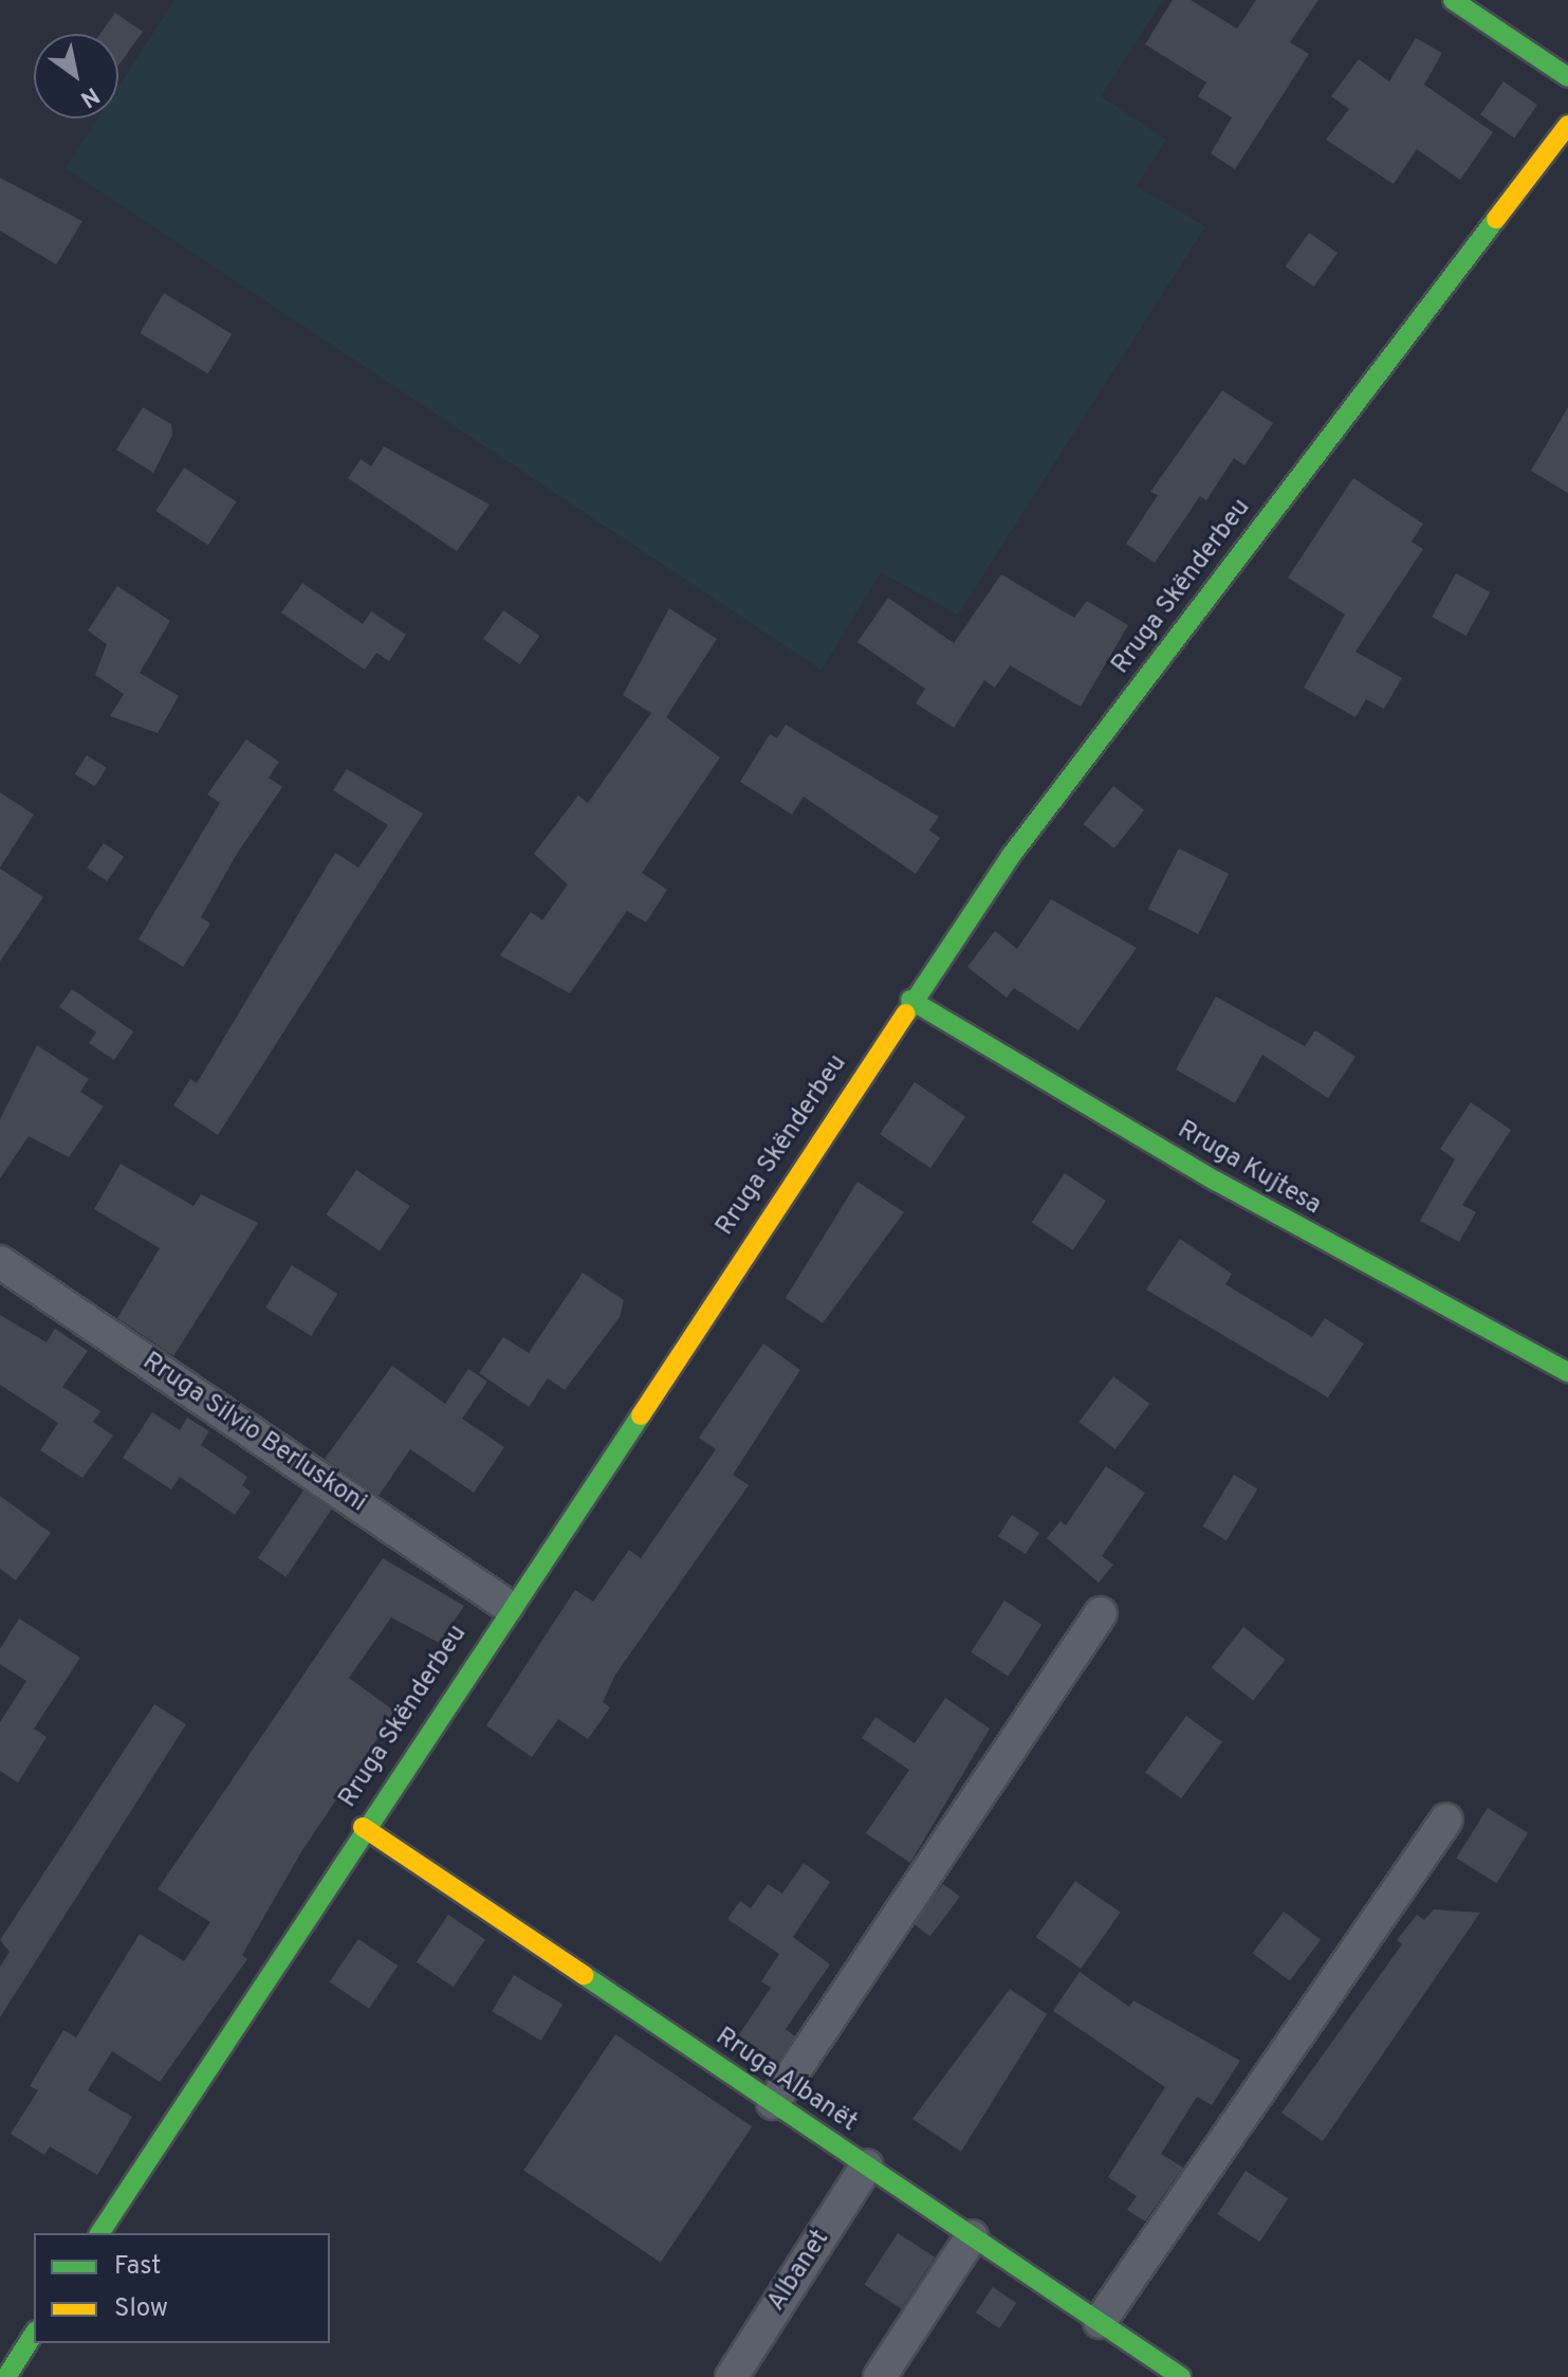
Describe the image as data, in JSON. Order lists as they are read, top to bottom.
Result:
{
  "streets": {
    "main road": ["Rruga Skënderbeu", "Rruga Kujtesa", "Rruga Albanët"],
    "street": ["Rruga Silvio Berluskoni", "Albanet"]
  },
  "crossings": [
    ["Rruga Skënderbeu", "Rruga Kujtesa"],
    ["Rruga Skënderbeu", "Rruga Silvio Berluskoni"],
    ["Rruga Skënderbeu", "Rruga Albanët"],
    ["Rruga Albanët", "Albanet"]
  ],
  "legend": ["Fast", "Slow"],
  "north": "bottom right"
}
